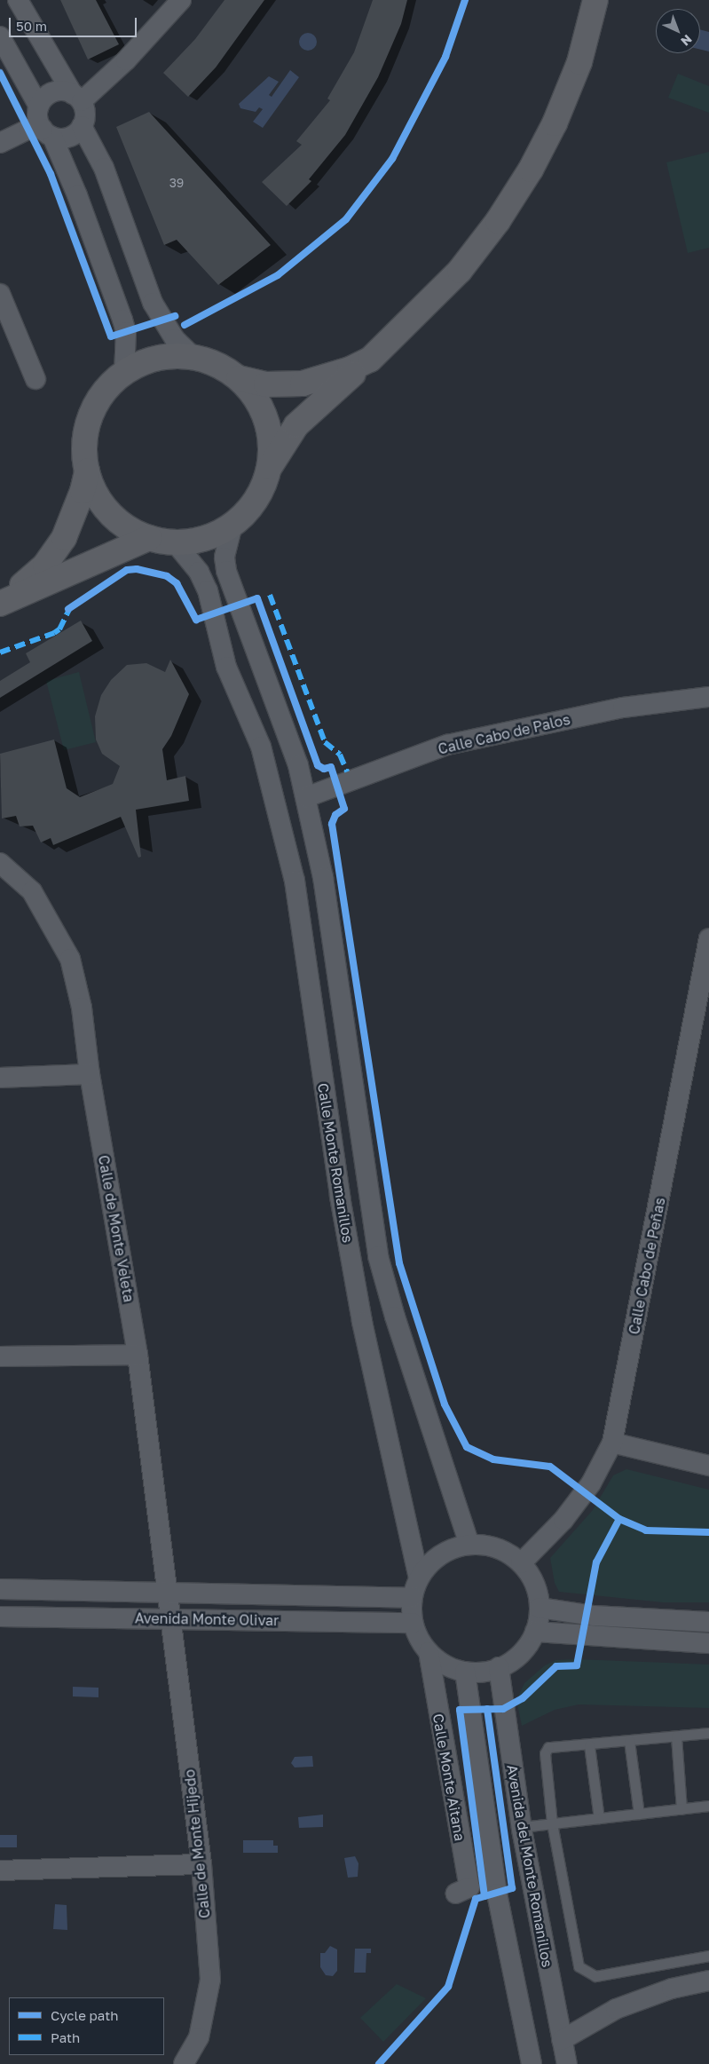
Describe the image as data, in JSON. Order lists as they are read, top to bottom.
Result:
{
  "streets": {
    "street": [
      "Calle Cabo de Palos",
      "Calle Monte Romanillos",
      "Calle de Monte Veleta",
      "Calle Cabo de Peñas",
      "Avenida Monte Olivar",
      "Calle Monte Aitana",
      "Calle de Monte Hijedo",
      "Avenida del Monte Romanillos"
    ]
  },
  "crossings": [
    ["Calle Cabo de Palos", "Calle Monte Romanillos"],
    ["Calle Monte Romanillos", "Calle Cabo de Peñas"],
    ["Calle Monte Romanillos", "Avenida Monte Olivar"],
    ["Calle Monte Romanillos", "Calle Monte Aitana"],
    ["Calle Monte Romanillos", "Avenida del Monte Romanillos"],
    ["Calle de Monte Veleta", "Avenida Monte Olivar"],
    ["Calle de Monte Veleta", "Calle de Monte Hijedo"],
    ["Calle Cabo de Peñas", "Avenida Monte Olivar"],
    ["Calle Cabo de Peñas", "Calle Monte Aitana"],
    ["Calle Cabo de Peñas", "Avenida del Monte Romanillos"],
    ["Avenida Monte Olivar", "Calle Monte Aitana"],
    ["Avenida Monte Olivar", "Calle de Monte Hijedo"],
    ["Avenida Monte Olivar", "Avenida del Monte Romanillos"],
    ["Calle Monte Aitana", "Avenida del Monte Romanillos"]
  ],
  "house_numbers": ["39"],
  "legend": ["Cycle path", "Path"],
  "scale_bar": "50 m",
  "north": "bottom right"
}
